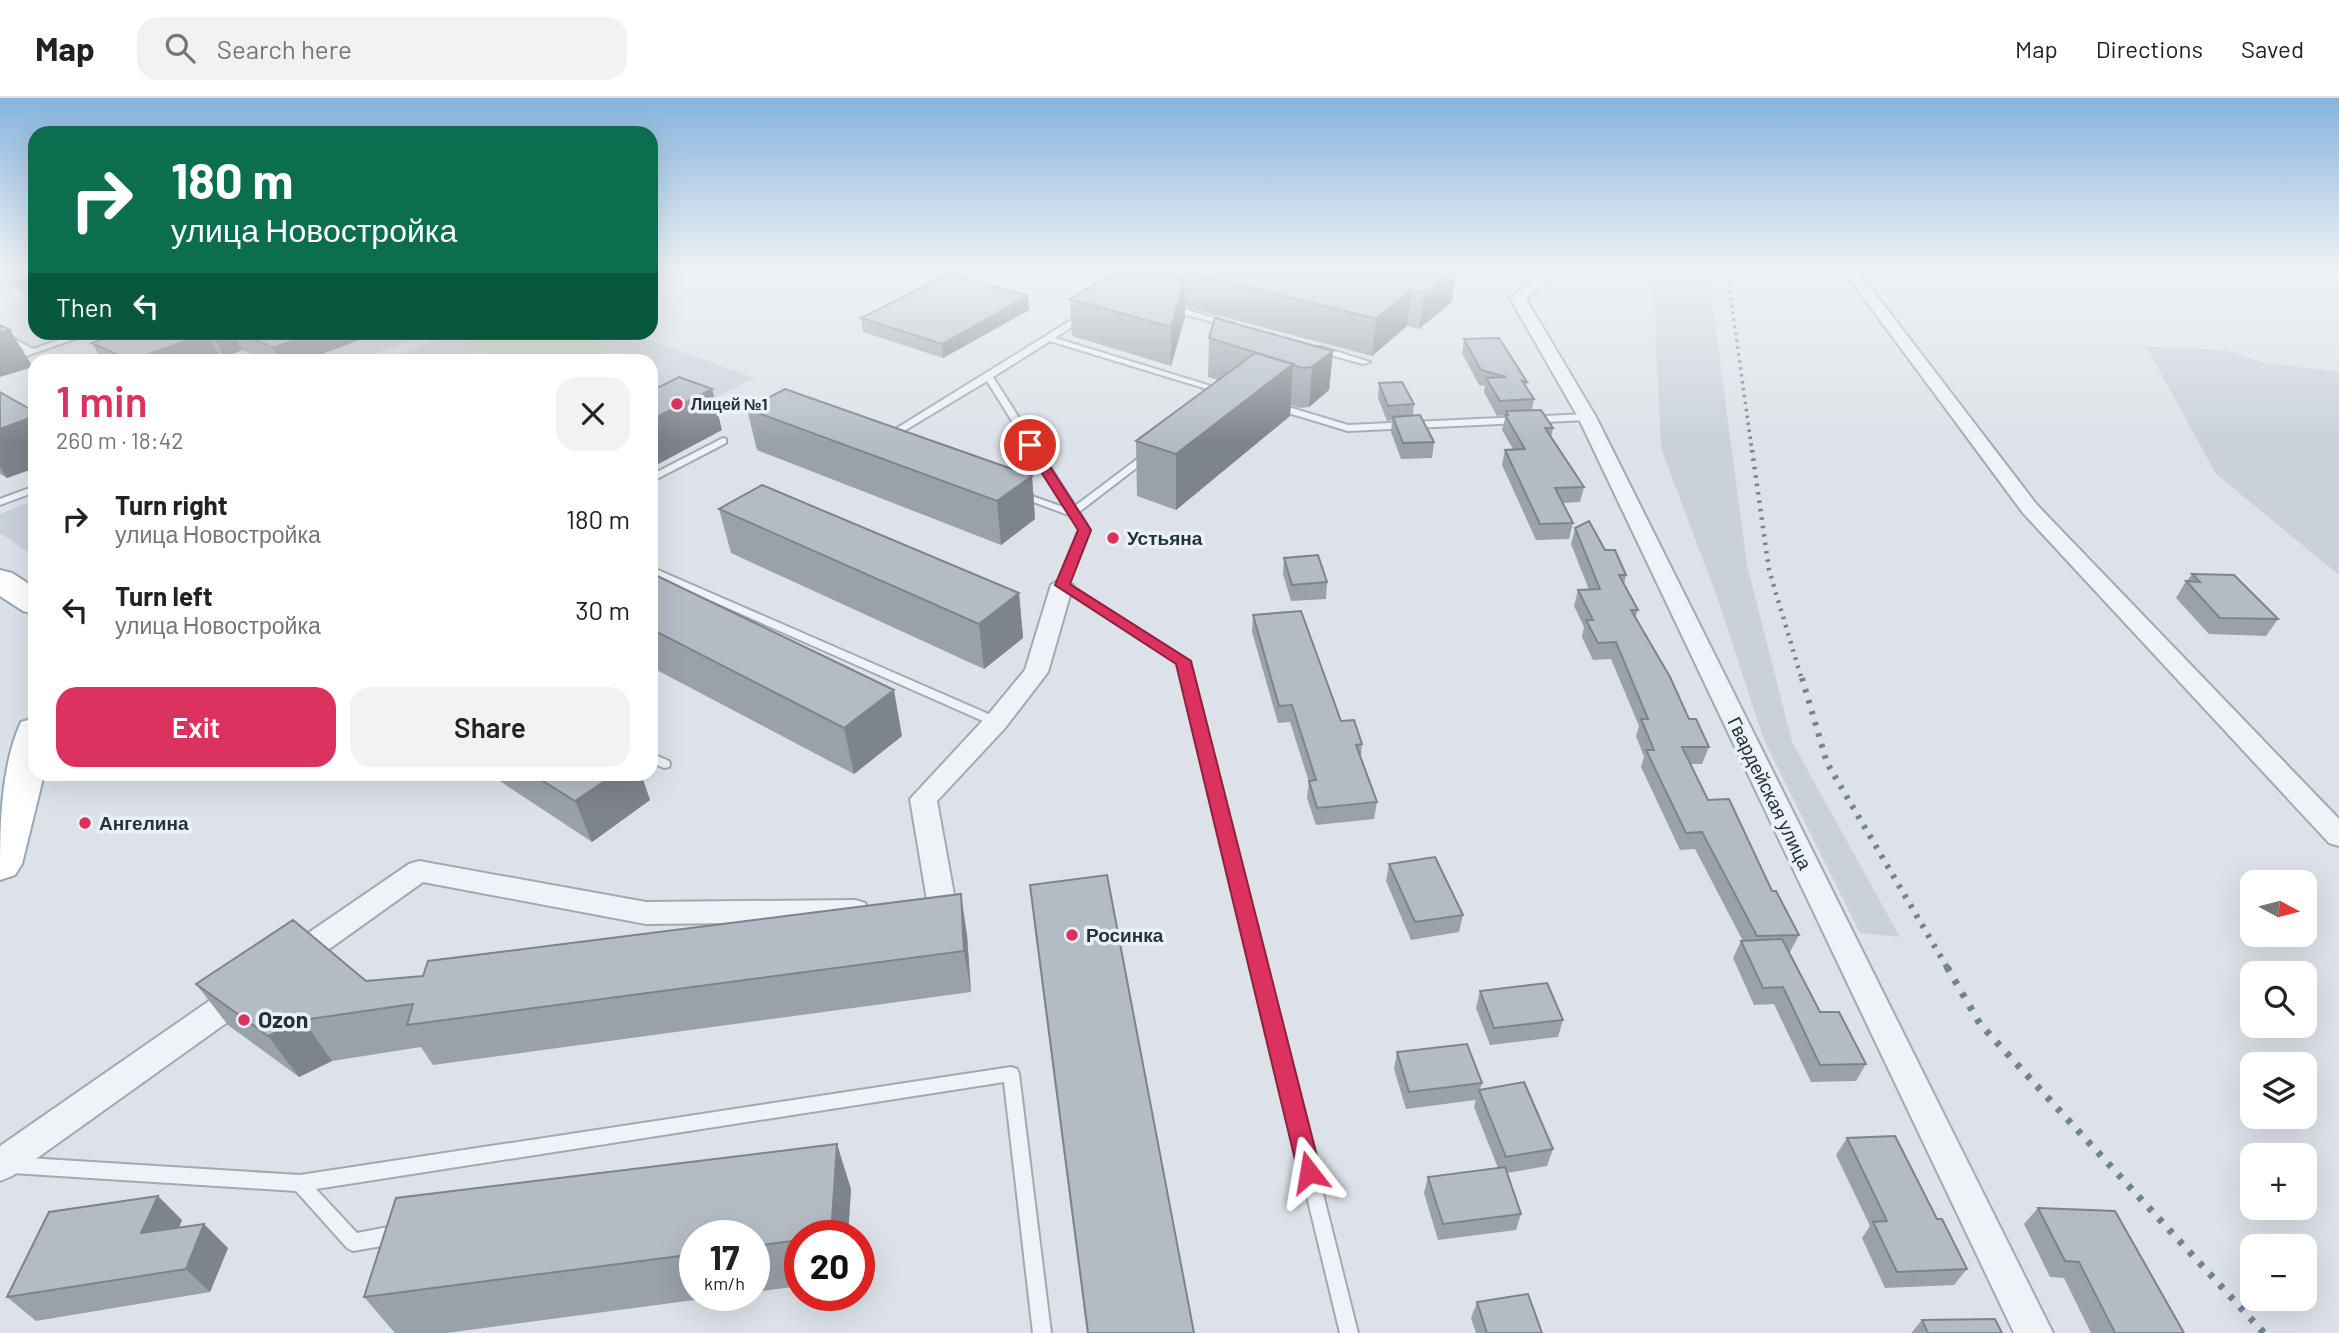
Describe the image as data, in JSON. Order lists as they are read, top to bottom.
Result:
{
  "streets": {
    "street": ["Гвардейская улица"]
  },
  "places": [
    "Лицей №1",
    "Устьяна",
    "Ангелина",
    "Росинка",
    "Ozon"
  ],
  "north": "right",
  "page": {
    "header": "Map",
    "search": "Search here",
    "nav": ["Map", "Directions", "Saved"],
    "turn": ["180 m", "улица Новостройка"],
    "then": "Then",
    "heading": ["1 min", "260 m · 18:42"],
    "list": [
      {
        "name": "Turn right",
        "note": "улица Новостройка",
        "value": "180 m"
      },
      {
        "name": "Turn left",
        "note": "улица Новостройка",
        "value": "30 m"
      }
    ],
    "buttons": ["Exit", "Share"],
    "map_buttons": ["+", "−"],
    "speed": "17 km/h",
    "limit": "20"
  }
}
